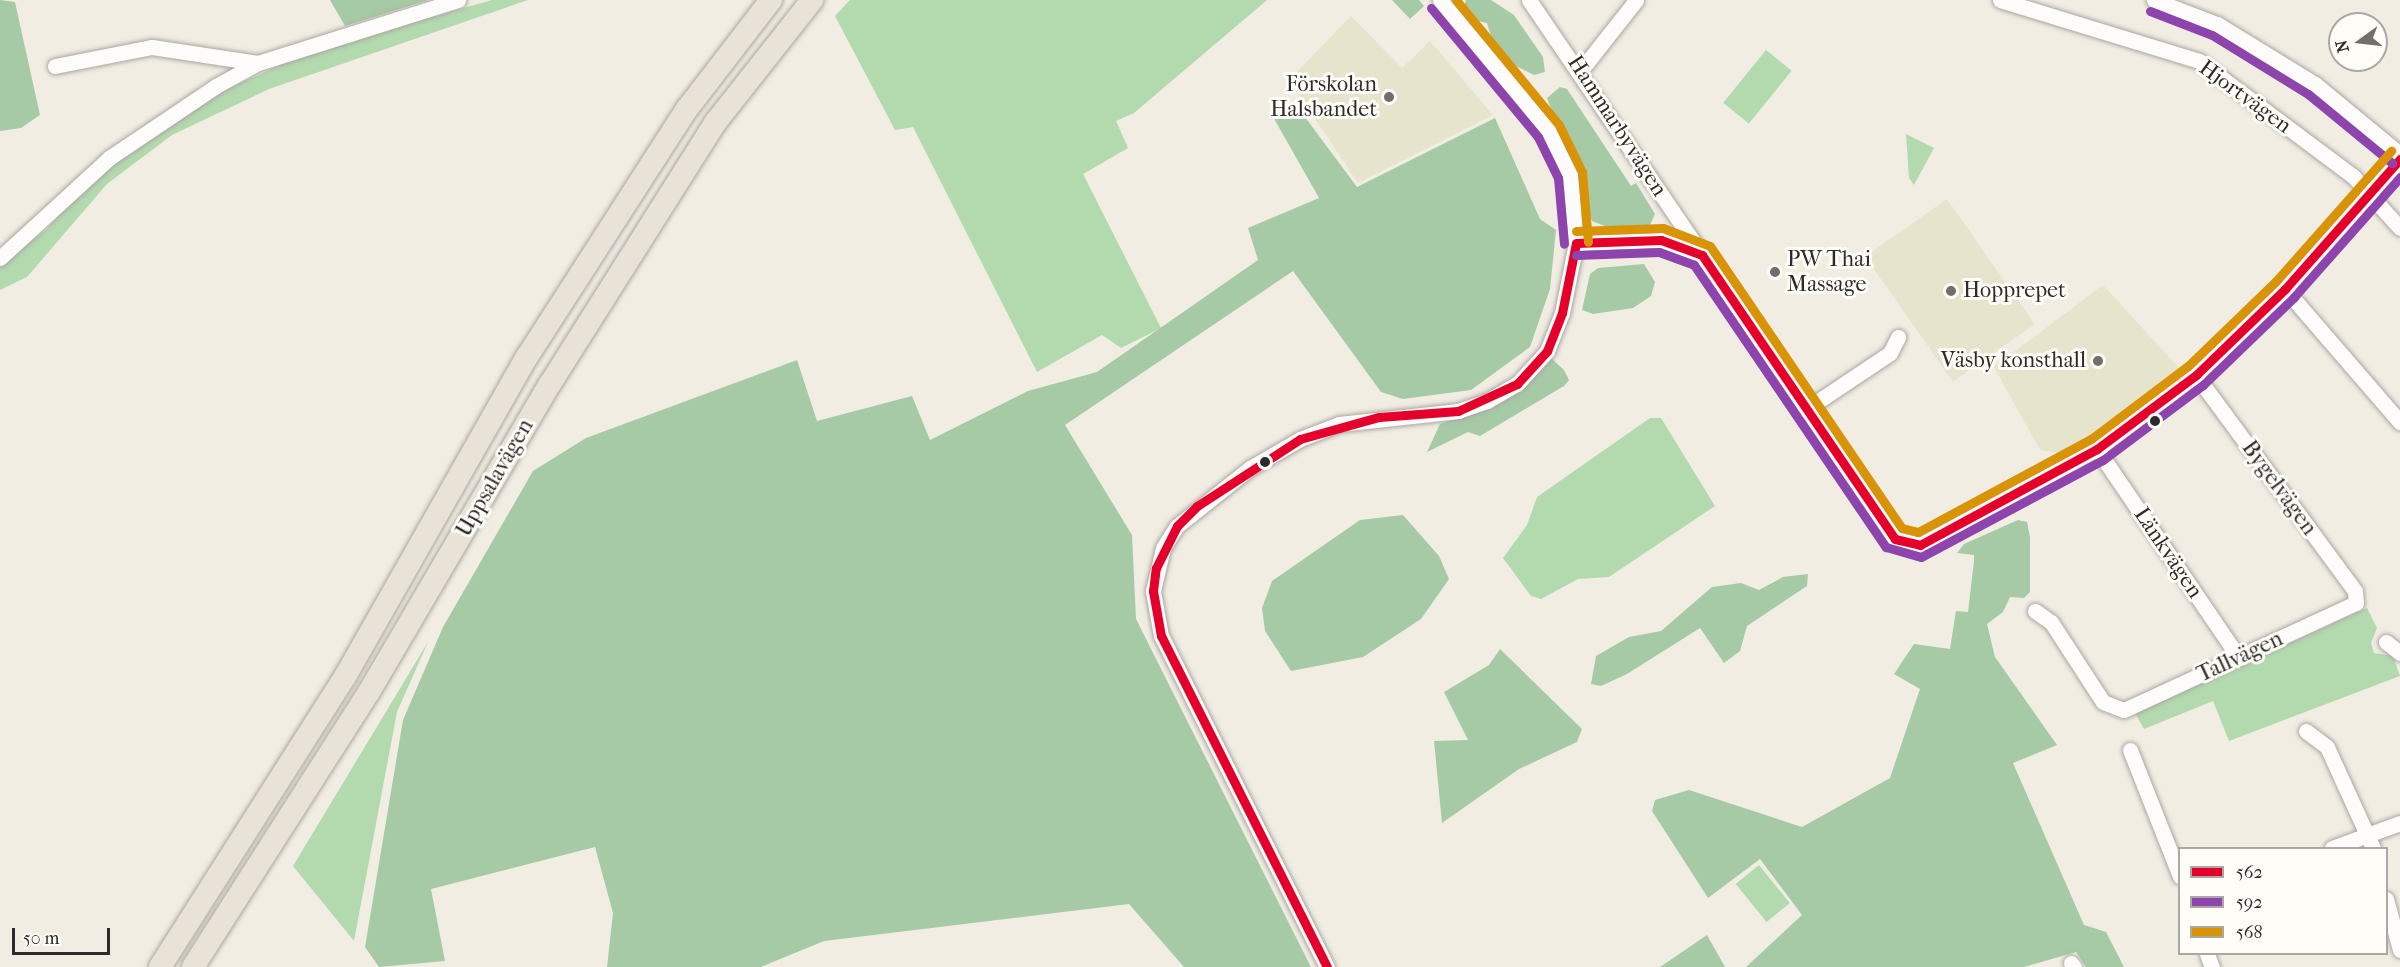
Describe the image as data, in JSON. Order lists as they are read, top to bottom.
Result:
{
  "streets": {
    "highway": ["Uppsalavägen"],
    "street": [
      "Hjortvägen",
      "Hammarbyvägen",
      "Bygelvägen",
      "Länkvägen",
      "Tallvägen"
    ]
  },
  "crossings": [
    ["Hjortvägen", "Hammarbyvägen"],
    ["Hammarbyvägen", "Bygelvägen"],
    ["Hammarbyvägen", "Länkvägen"],
    ["Bygelvägen", "Tallvägen"],
    ["Länkvägen", "Tallvägen"]
  ],
  "places": [
    "Förskolan Halsbandet",
    "PW Thai Massage",
    "Hopprepet",
    "Väsby konsthall"
  ],
  "lines": ["transit line 568", "transit line 592", "transit line 562"],
  "legend": ["562", "592", "568"],
  "scale_bar": "50 m",
  "north": "left"
}
